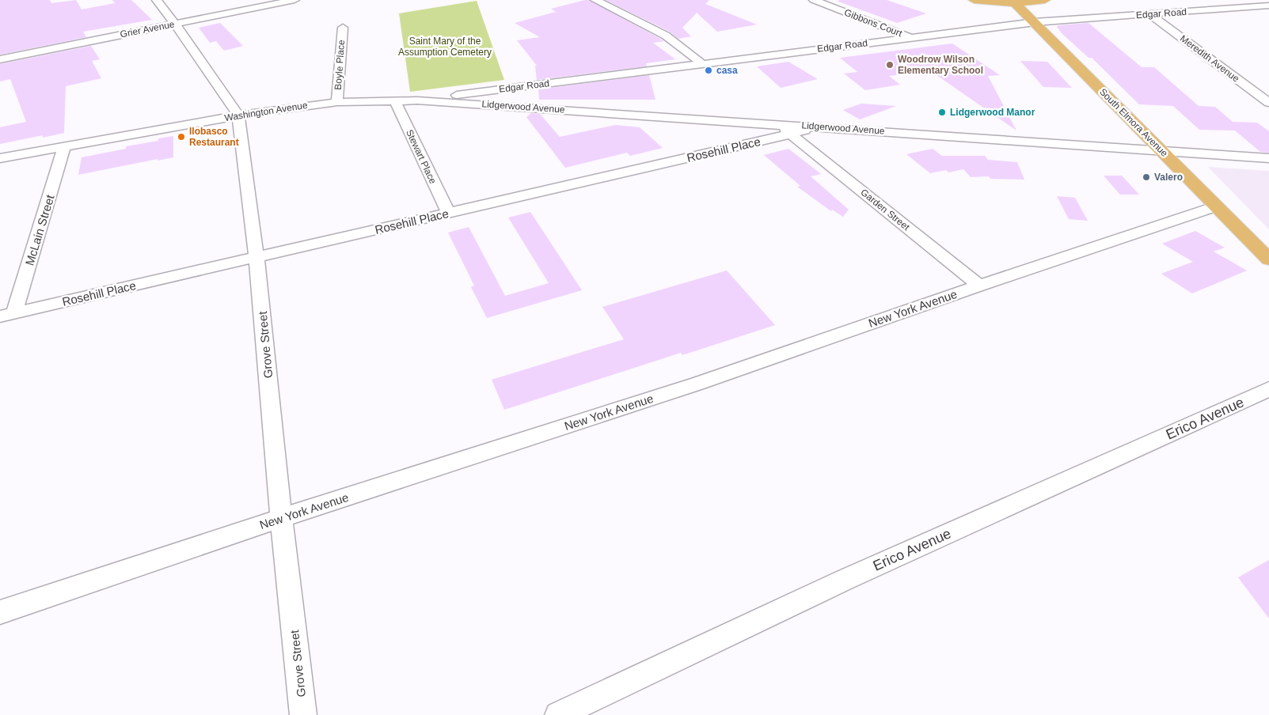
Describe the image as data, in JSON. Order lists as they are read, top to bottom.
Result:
{
  "streets": {
    "main road": ["South Elmora Avenue"],
    "street": [
      "Edgar Road",
      "Gibbons Court",
      "Grier Avenue",
      "Meredith Avenue",
      "Boyle Place",
      "Lidgerwood Avenue",
      "Washington Avenue",
      "Rosehill Place",
      "Stewart Place",
      "Garden Street",
      "McLain Street",
      "New York Avenue",
      "Grove Street",
      "Erico Avenue"
    ]
  },
  "crossings": [
    ["Edgar Road", "Gibbons Court"],
    ["Edgar Road", "Meredith Avenue"],
    ["Edgar Road", "Lidgerwood Avenue"],
    ["Edgar Road", "Washington Avenue"],
    ["Edgar Road", "South Elmora Avenue"],
    ["Grier Avenue", "Grove Street"],
    ["Boyle Place", "Washington Avenue"],
    ["Lidgerwood Avenue", "Washington Avenue"],
    ["Lidgerwood Avenue", "South Elmora Avenue"],
    ["Lidgerwood Avenue", "Rosehill Place"],
    ["Lidgerwood Avenue", "Garden Street"],
    ["Washington Avenue", "Stewart Place"],
    ["Washington Avenue", "McLain Street"],
    ["Washington Avenue", "Grove Street"],
    ["South Elmora Avenue", "New York Avenue"],
    ["Rosehill Place", "Stewart Place"],
    ["Rosehill Place", "Garden Street"],
    ["Rosehill Place", "McLain Street"],
    ["Rosehill Place", "Grove Street"],
    ["Garden Street", "New York Avenue"],
    ["New York Avenue", "Grove Street"]
  ],
  "parks": ["Saint Mary of the Assumption Cemetery"],
  "places": [
    "Woodrow Wilson Elementary School",
    "casa",
    "Lidgerwood Manor",
    "Ilobasco Restaurant",
    "Valero"
  ]
}
